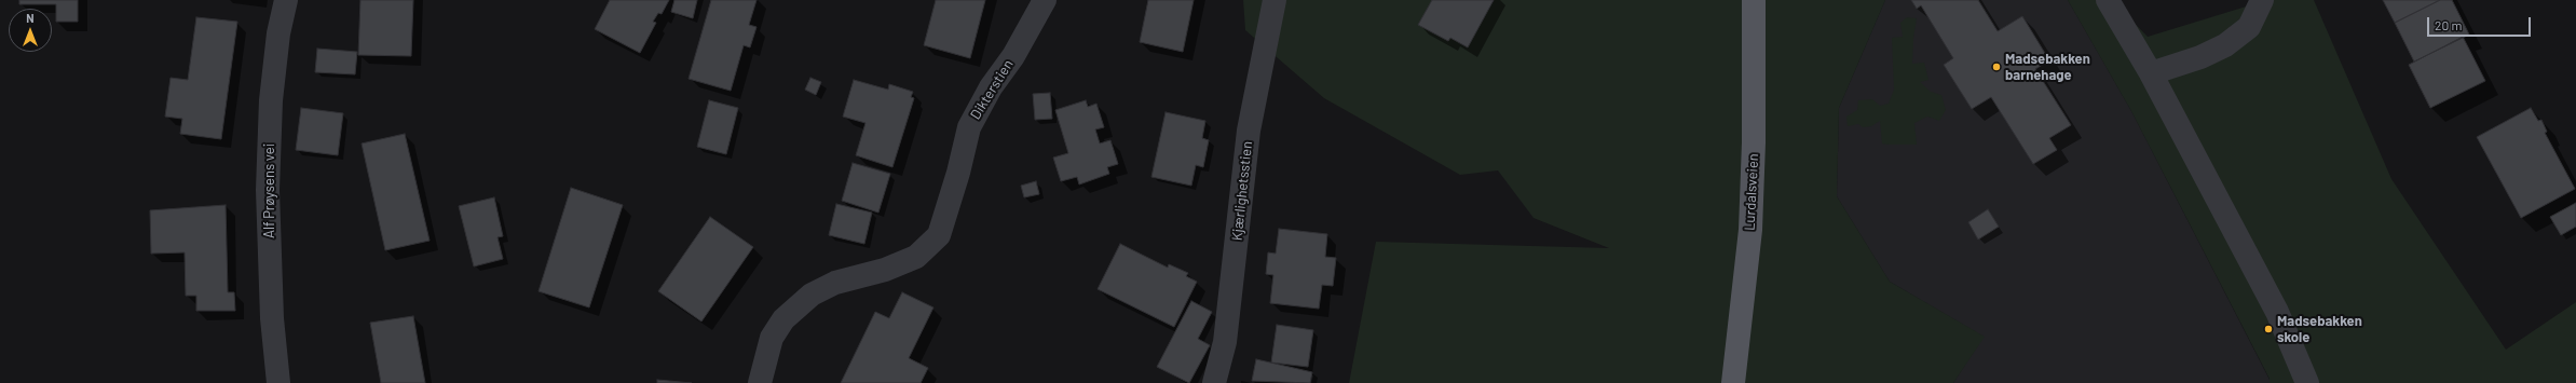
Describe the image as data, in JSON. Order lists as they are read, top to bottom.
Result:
{
  "streets": {
    "main road": ["Lurdalsveien"],
    "street": ["Dikterstien", "Alf Prøysens vei", "Kjærlighetsstien"]
  },
  "places": ["Madsebakken barnehage", "Madsebakken skole"],
  "scale_bar": "20 m",
  "north": "top"
}
